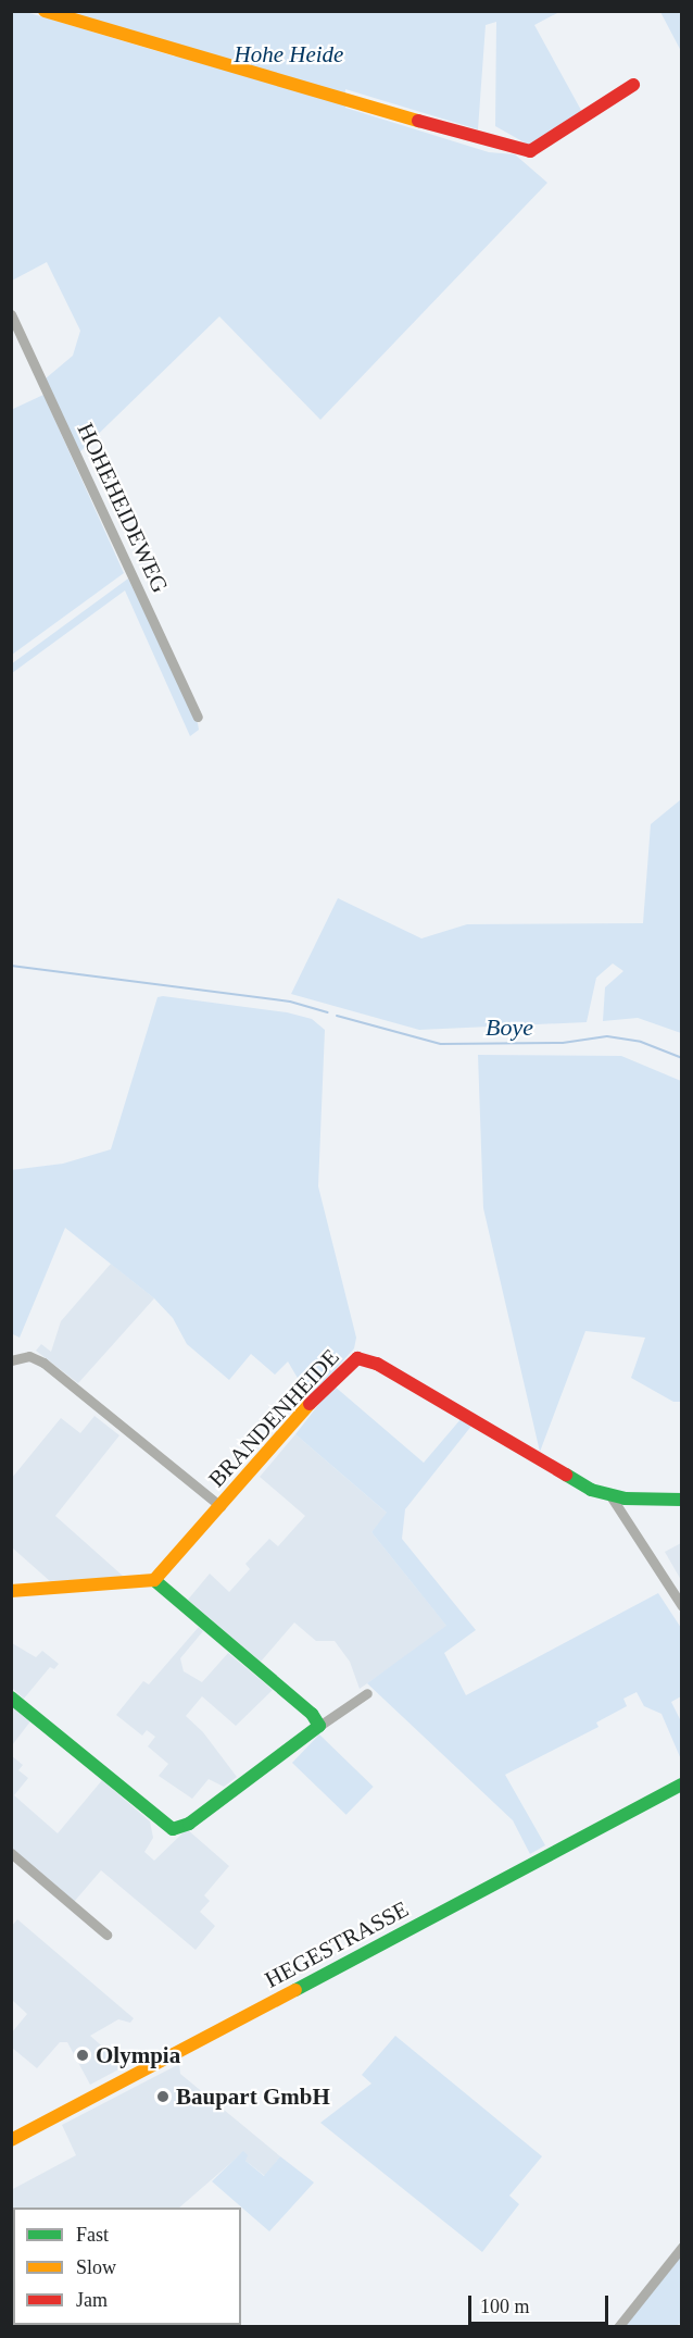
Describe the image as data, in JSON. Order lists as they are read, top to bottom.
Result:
{
  "streets": {
    "street": ["HOHEHEIDEWEG", "BRANDENHEIDE", "HEGESTRASSE"]
  },
  "water": ["Boye"],
  "parks": ["Hohe Heide"],
  "places": ["Olympia", "Baupart GmbH"],
  "legend": ["Fast", "Slow", "Jam"],
  "scale_bar": "100 m"
}
